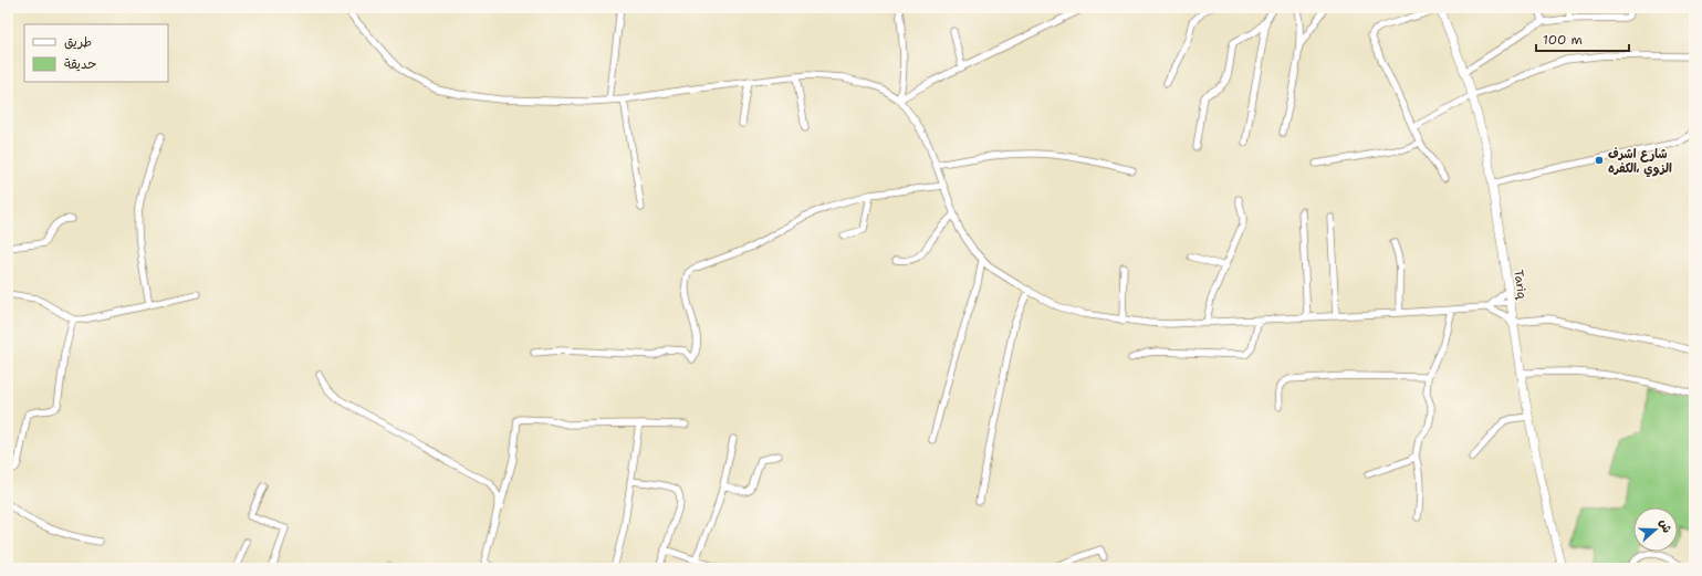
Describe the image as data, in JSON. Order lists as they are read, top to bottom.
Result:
{
  "streets": {
    "main road": ["Tariq"]
  },
  "places": ["شارع اشرف الزوي ،الكفره"],
  "legend": ["طريق", "حديقة"],
  "scale_bar": "100 m",
  "north": "right"
}
